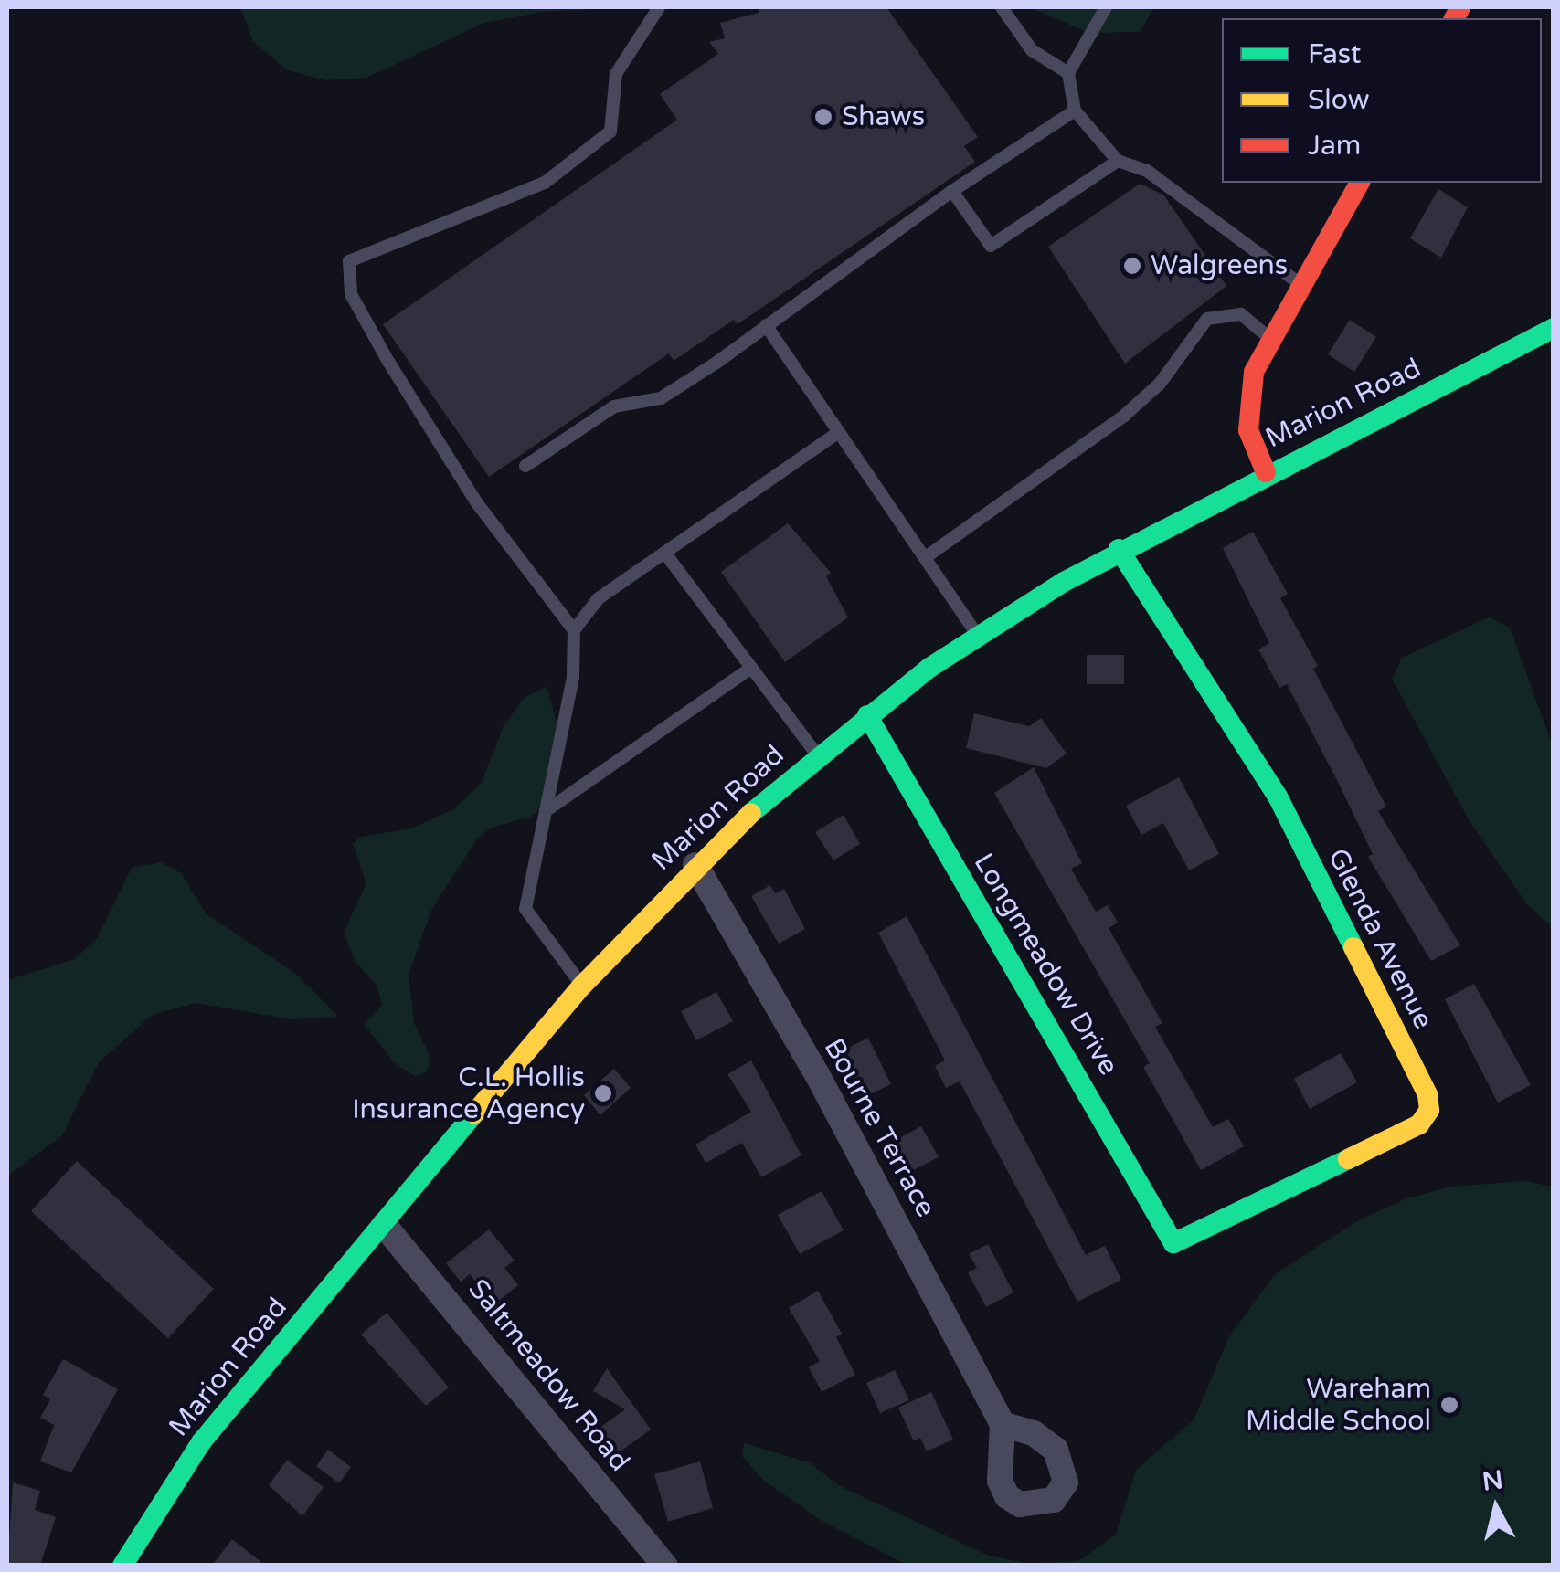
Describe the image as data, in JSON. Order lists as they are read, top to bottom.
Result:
{
  "streets": {
    "main road": ["Marion Road", "Glenda Avenue", "Longmeadow Drive"],
    "street": ["Bourne Terrace", "Saltmeadow Road"]
  },
  "crossings": [
    ["Marion Road", "Glenda Avenue"],
    ["Marion Road", "Longmeadow Drive"],
    ["Marion Road", "Bourne Terrace"],
    ["Marion Road", "Saltmeadow Road"],
    ["Glenda Avenue", "Longmeadow Drive"]
  ],
  "places": [
    "Shaws",
    "Walgreens",
    "C.L. Hollis Insurance Agency",
    "Wareham Middle School"
  ],
  "legend": ["Fast", "Slow", "Jam"],
  "north": "top"
}
